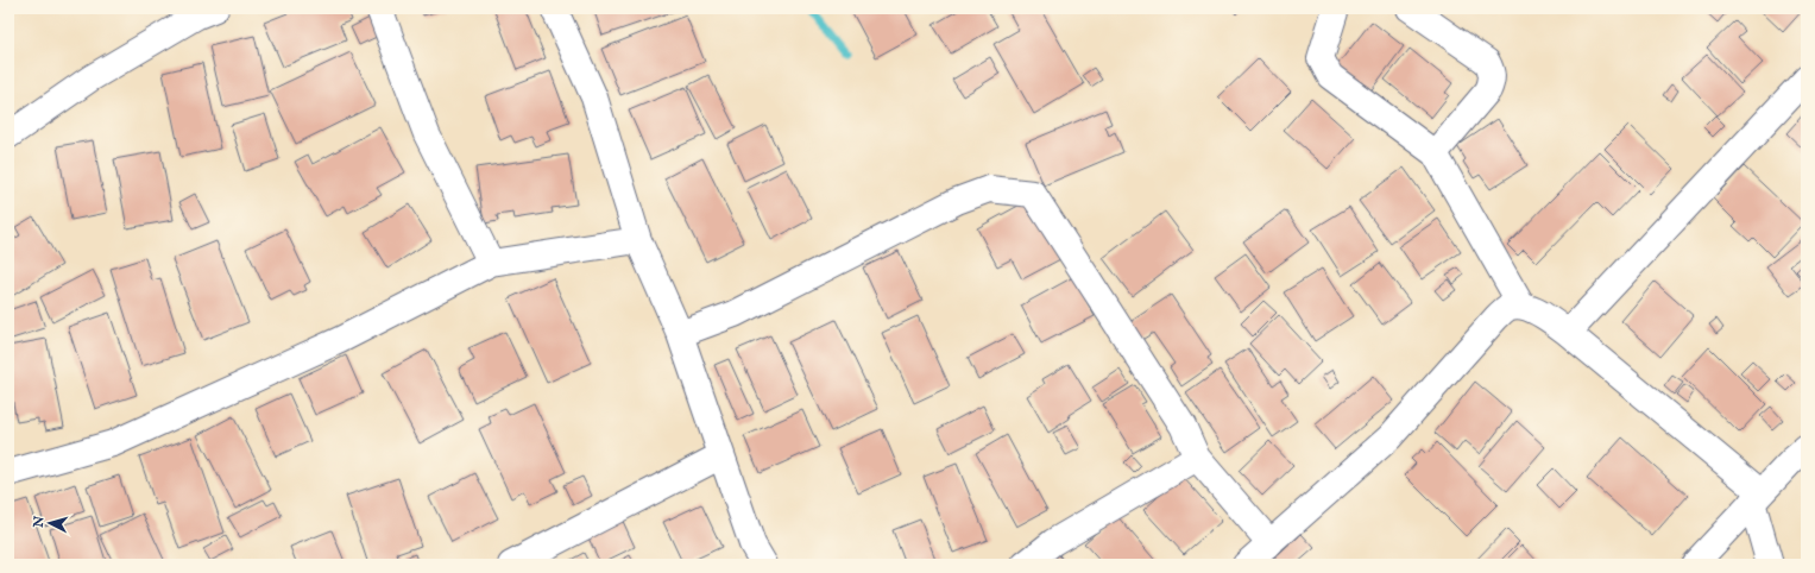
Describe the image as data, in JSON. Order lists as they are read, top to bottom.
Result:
{
  "north": "left"
}
